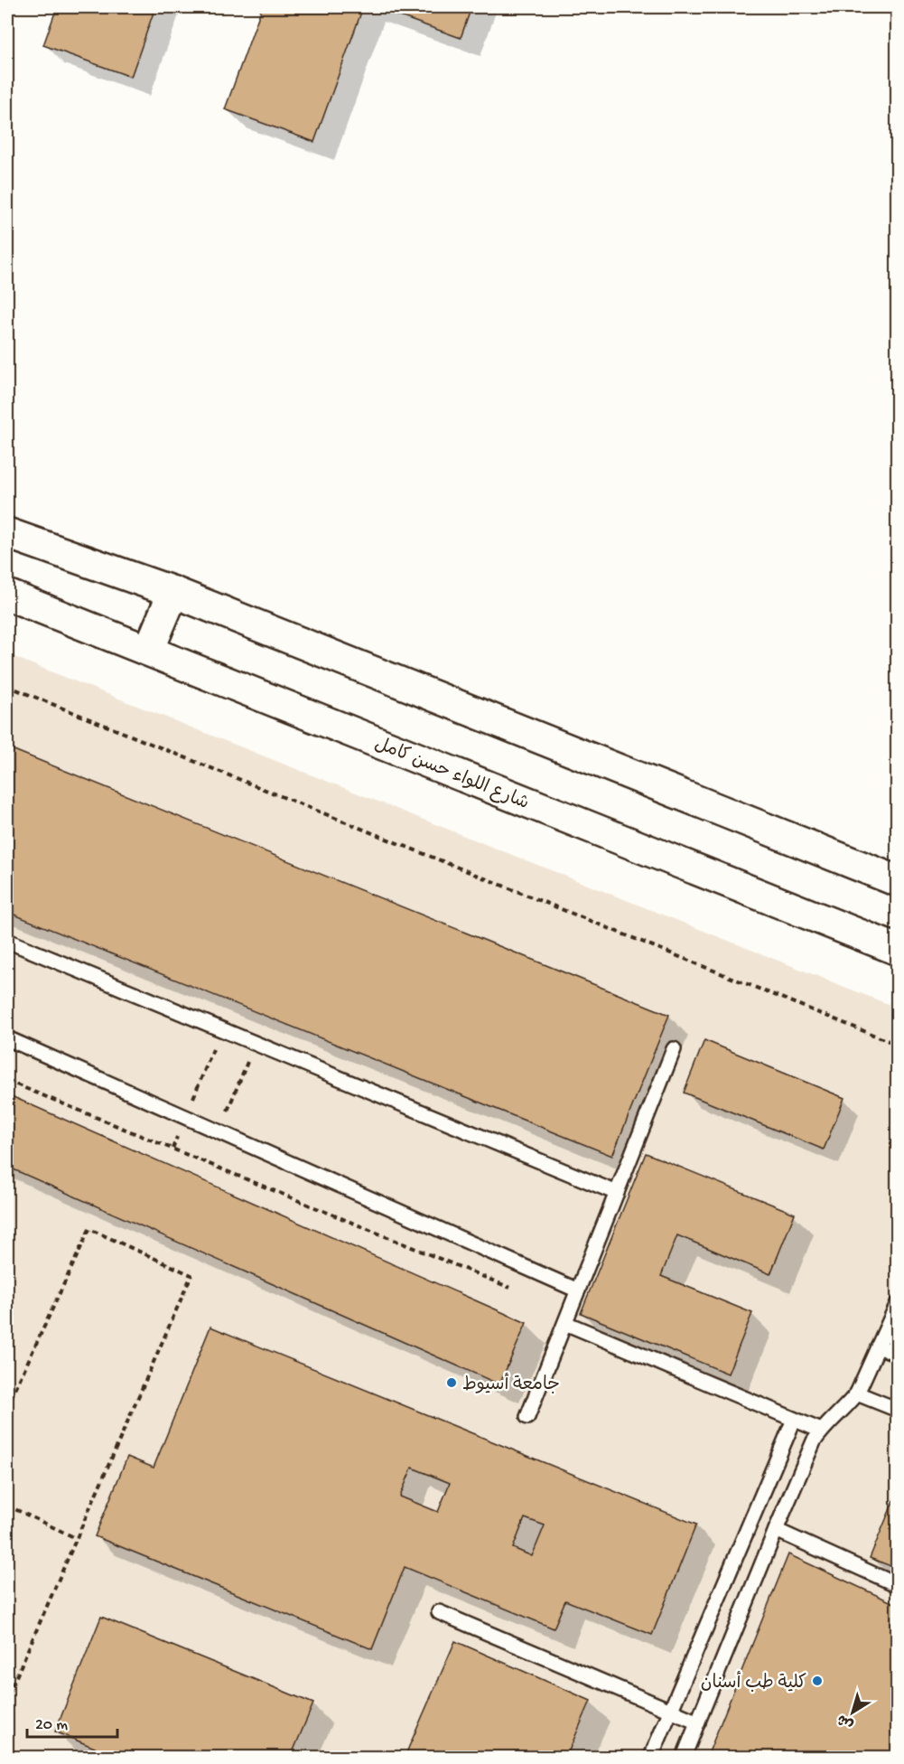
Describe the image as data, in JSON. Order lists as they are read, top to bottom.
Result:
{
  "streets": {
    "main road": ["شارع اللواء حسن كامل"]
  },
  "places": ["جامعة أسيوط", "كلية طب أسنان"],
  "scale_bar": "20 m",
  "north": "bottom left"
}
